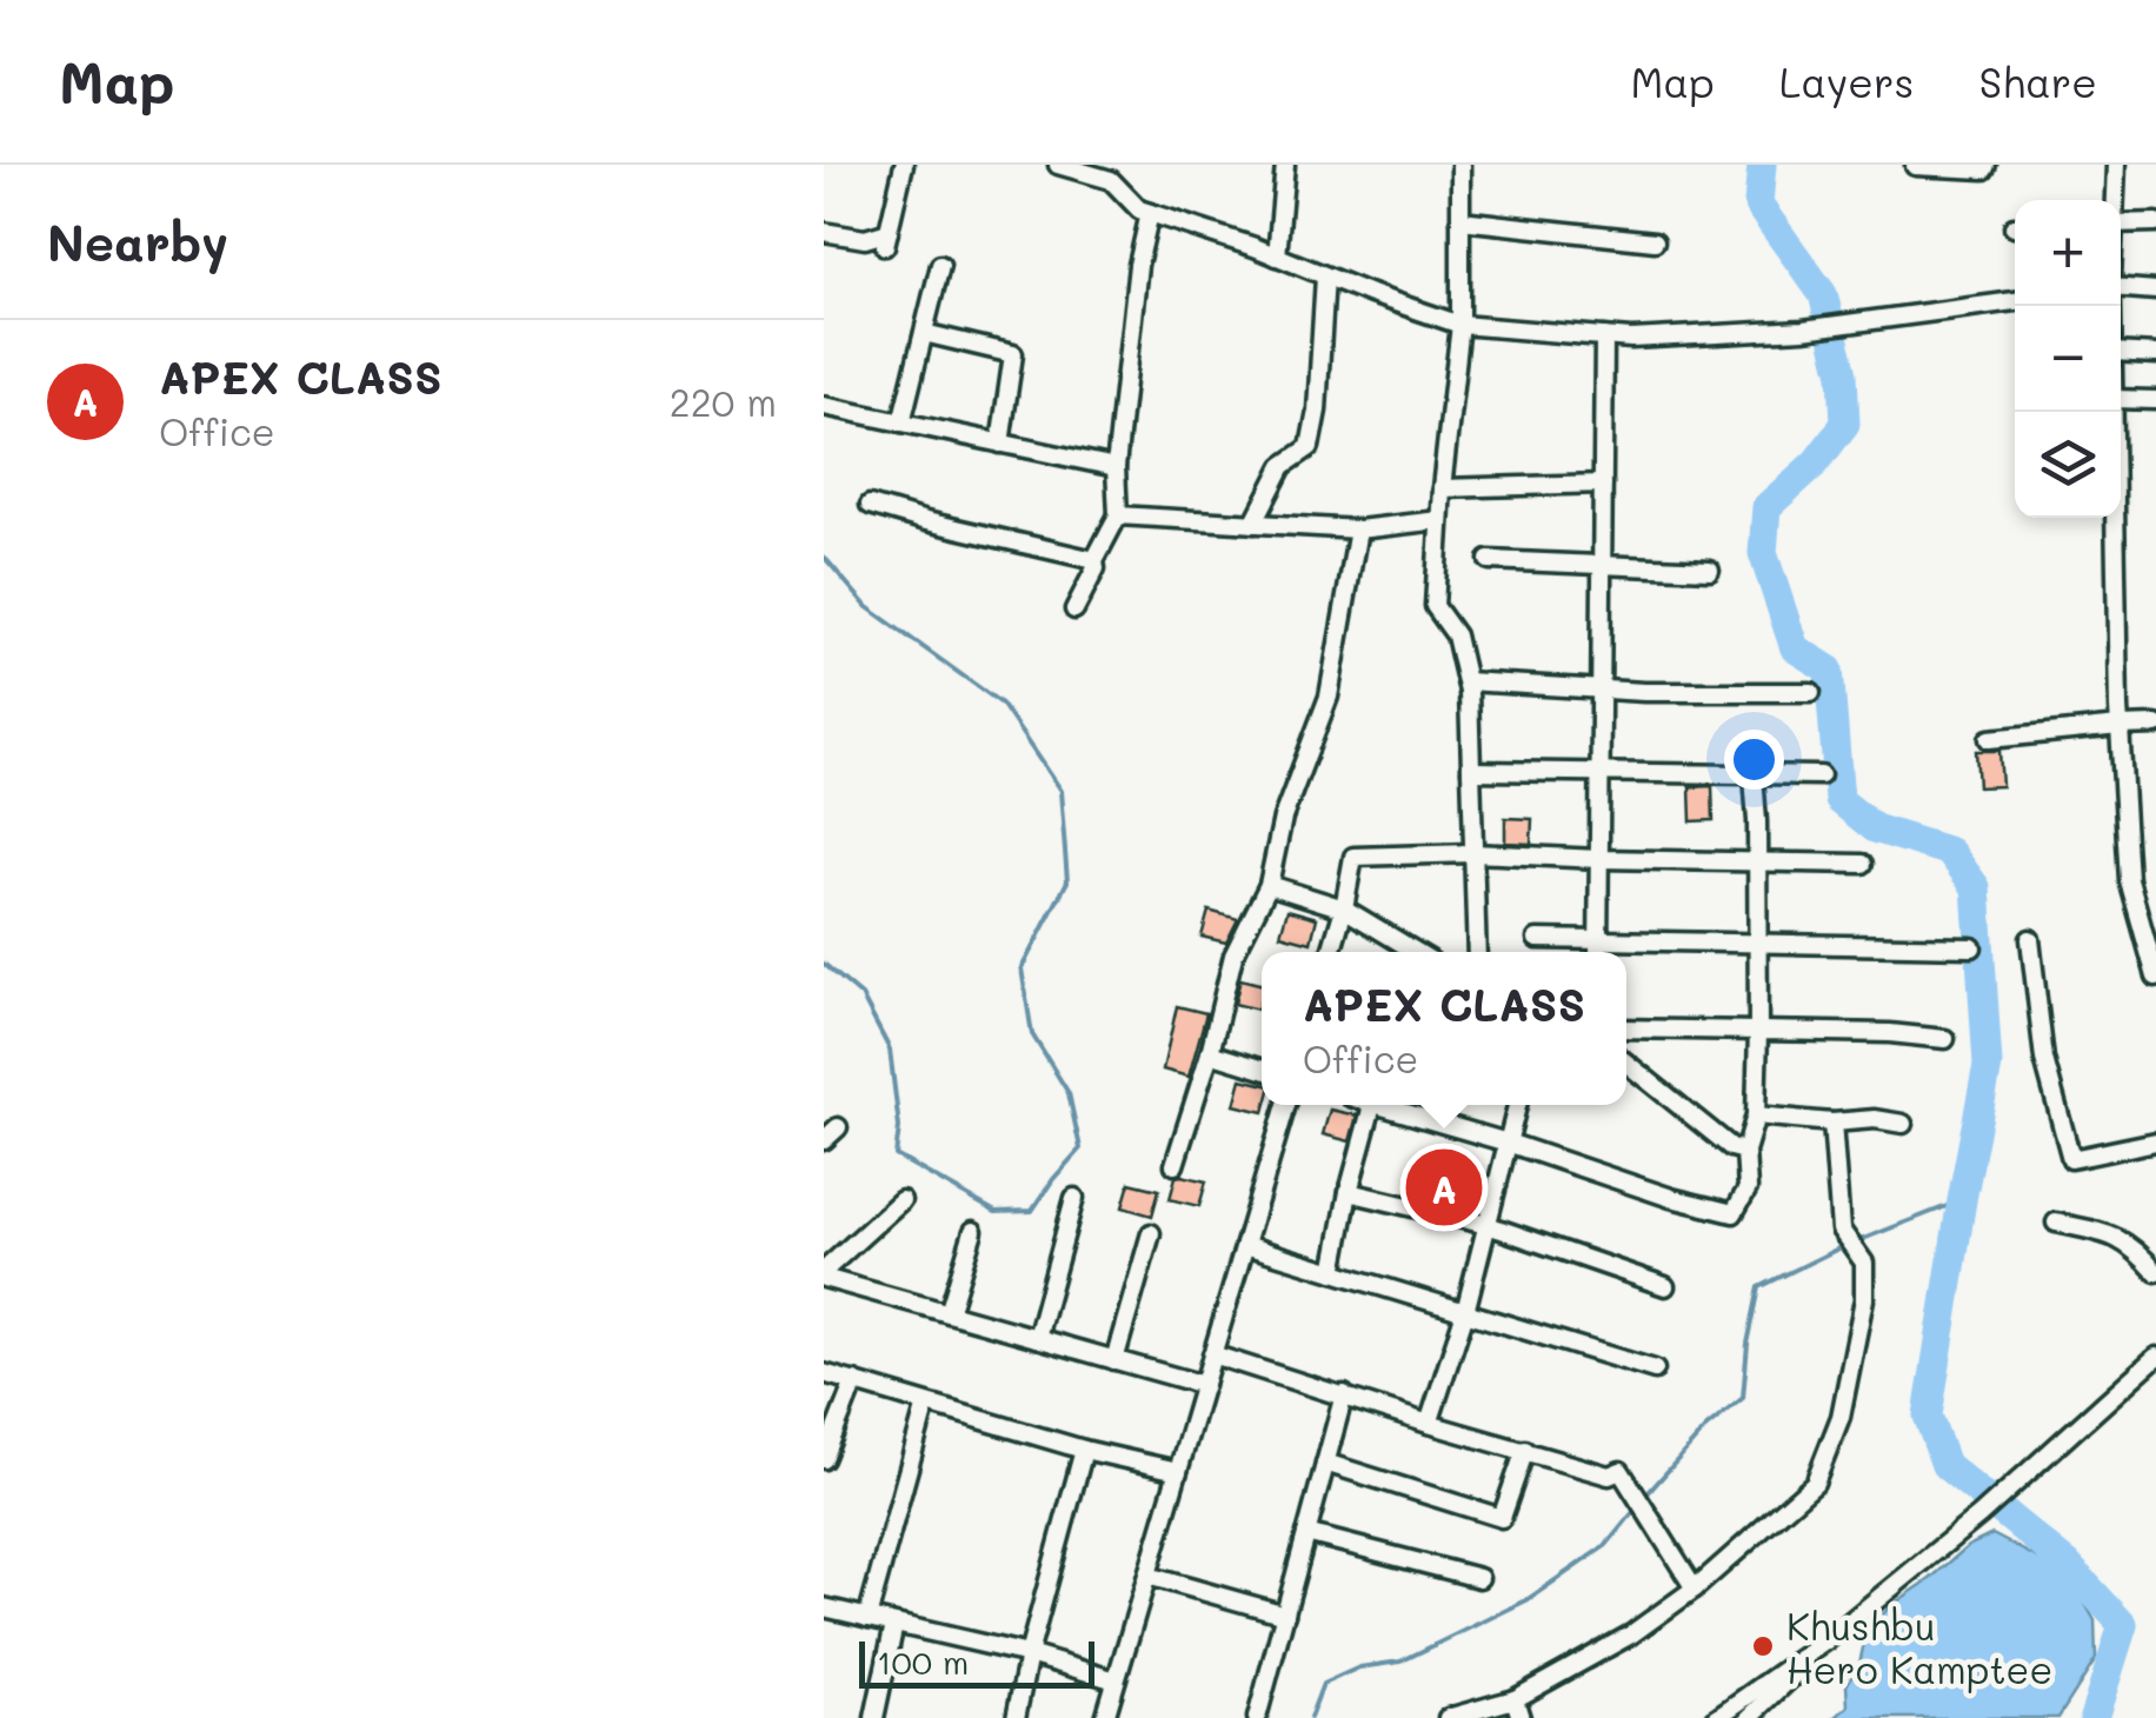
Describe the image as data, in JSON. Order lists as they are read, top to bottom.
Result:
{
  "places": ["Khushbu Hero Kamptee"],
  "scale_bar": "100 m",
  "page": {
    "header": "Map",
    "nav": ["Map", "Layers", "Share"],
    "heading": "Nearby",
    "map_buttons": ["+", "−"],
    "list": [
      {
        "mark": "A",
        "name": "APEX CLASS",
        "note": "Office",
        "value": "220 m"
      }
    ],
    "popup": ["APEX CLASS", "Office"],
    "pins": "A",
    "scale": "100 m"
  }
}
